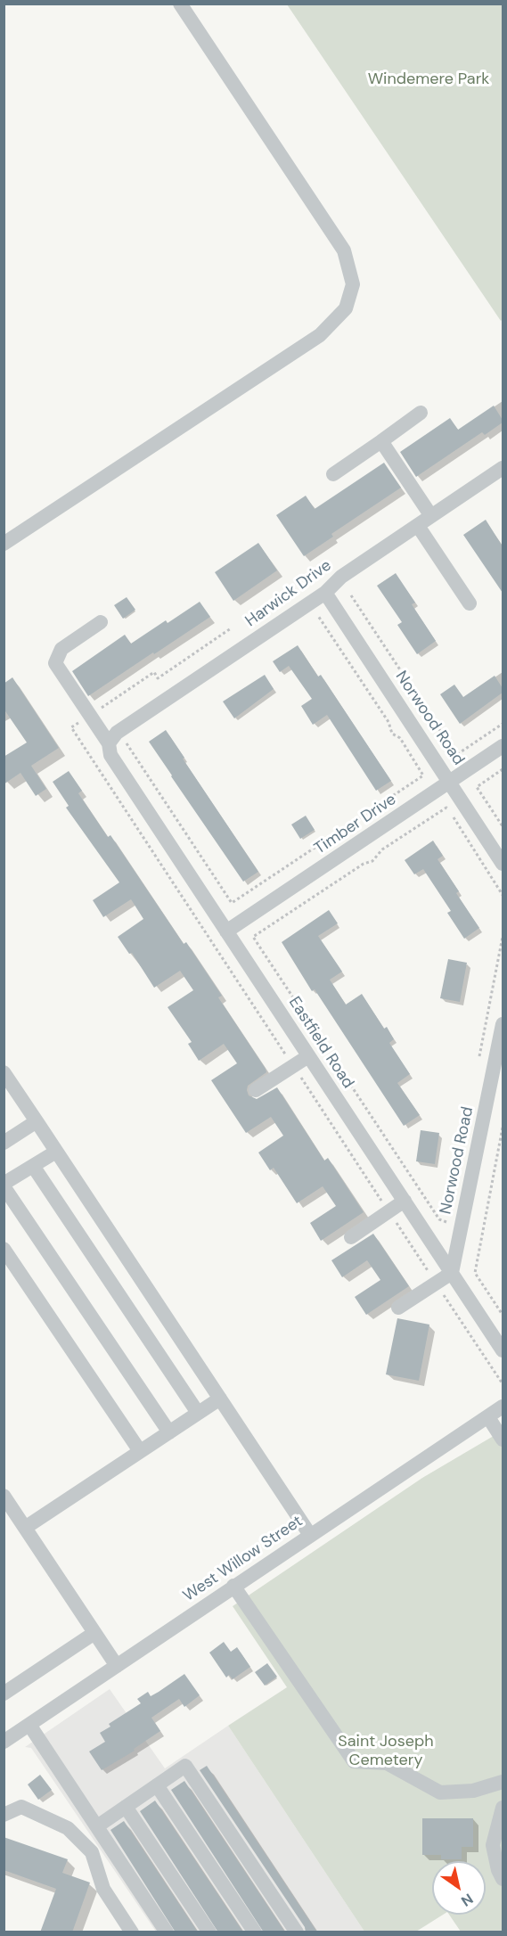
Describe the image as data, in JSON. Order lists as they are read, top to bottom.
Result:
{
  "streets": {
    "street": [
      "Harwick Drive",
      "Norwood Road",
      "Timber Drive",
      "Eastfield Road",
      "West Willow Street"
    ]
  },
  "crossings": [
    ["Harwick Drive", "Norwood Road"],
    ["Harwick Drive", "Eastfield Road"],
    ["Norwood Road", "Timber Drive"],
    ["Norwood Road", "Eastfield Road"],
    ["Timber Drive", "Eastfield Road"]
  ],
  "parks": ["Windemere Park", "Saint Joseph Cemetery"],
  "north": "bottom right"
}
